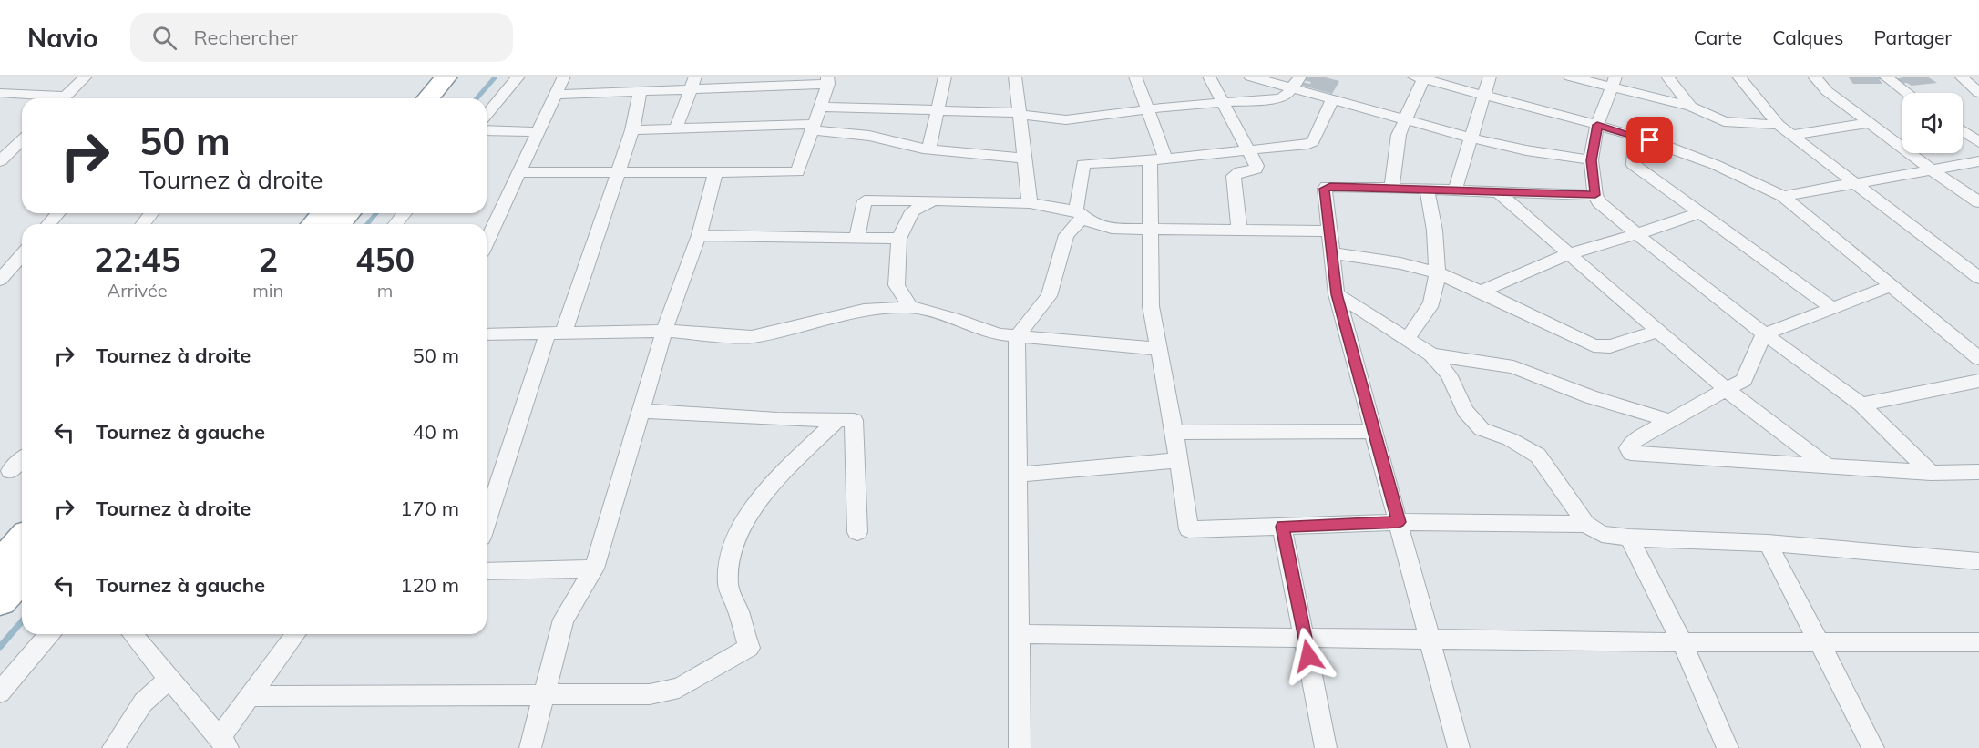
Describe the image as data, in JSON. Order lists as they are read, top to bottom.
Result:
{
  "page": {
    "header": "Navio",
    "search": "Rechercher",
    "nav": ["Carte", "Calques", "Partager"],
    "turn": ["50 m", "Tournez à droite"],
    "eta": [
      "22:45",
      "Arrivée",
      "2",
      "min",
      "450",
      "m"
    ],
    "list": [
      {
        "name": "Tournez à droite",
        "value": "50 m"
      },
      {
        "name": "Tournez à gauche",
        "value": "40 m"
      },
      {
        "name": "Tournez à droite",
        "value": "170 m"
      },
      {
        "name": "Tournez à gauche",
        "value": "120 m"
      }
    ]
  }
}
